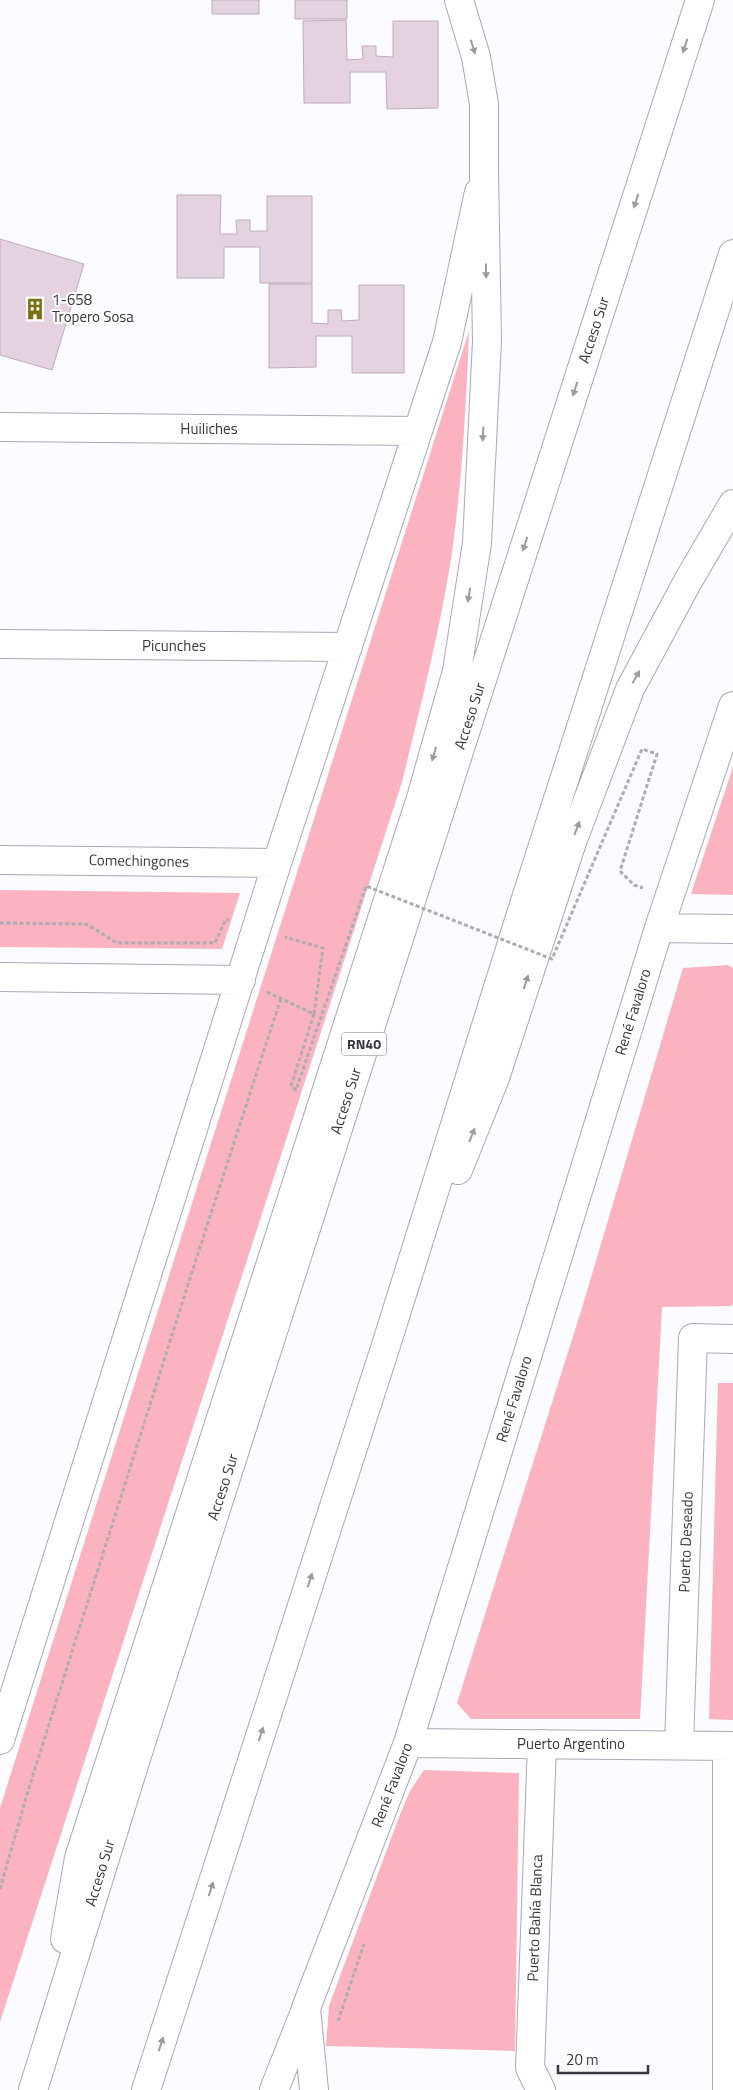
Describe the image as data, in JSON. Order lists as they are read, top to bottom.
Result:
{
  "streets": {
    "main road": [
      "Acceso Sur",
      "Huiliches",
      "Picunches",
      "Comechingones",
      "René Favaloro",
      "RN40",
      "Puerto Deseado",
      "Puerto Argentino",
      "Puerto Bahía Blanca"
    ]
  },
  "crossings": [
    ["René Favaloro", "Puerto Argentino"],
    ["Puerto Deseado", "Puerto Argentino"],
    ["Puerto Argentino", "Puerto Bahía Blanca"]
  ],
  "places": {
    "building": ["1-658 Tropero Sosa"]
  },
  "scale_bar": "20 m"
}
